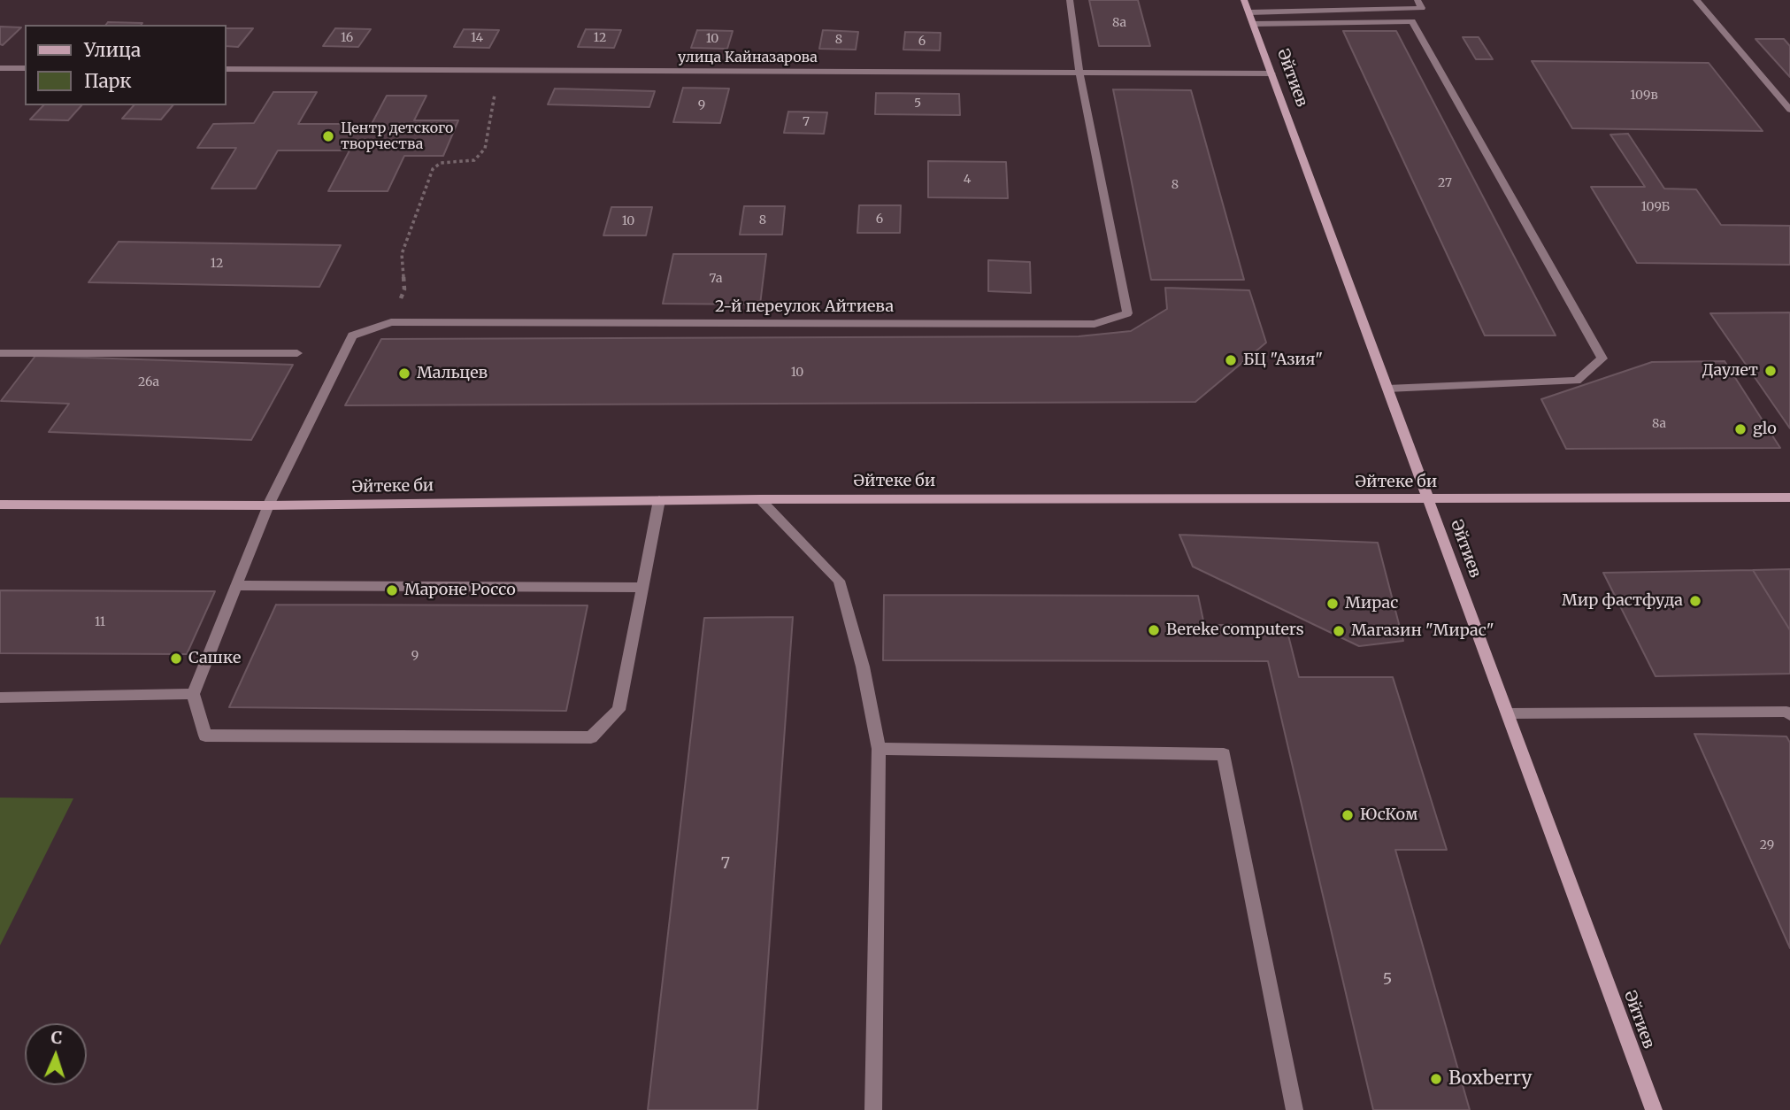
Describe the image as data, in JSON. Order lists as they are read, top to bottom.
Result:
{
  "streets": {
    "street": [
      "улица Кайназарова",
      "Әйтиев",
      "2-й переулок Айтиева",
      "Әйтеке би"
    ]
  },
  "crossings": [
    ["улица Кайназарова", "Әйтиев"],
    ["улица Кайназарова", "2-й переулок Айтиева"],
    ["Әйтиев", "Әйтеке би"],
    ["2-й переулок Айтиева", "Әйтеке би"]
  ],
  "places": [
    "Центр детского творчества",
    "БЦ \"Азия\"",
    "Даулет",
    "Мальцев",
    "glo",
    "Мароне Россо",
    "Мир фастфуда",
    "Мирас",
    "Bereke computers",
    "Магазин \"Мирас\"",
    "Сашке",
    "ЮсКом",
    "Boxberry"
  ],
  "house_numbers": [
    "8а",
    "16",
    "14",
    "12",
    "10",
    "8",
    "6",
    "109в",
    "5",
    "9",
    "7",
    "4",
    "27",
    "8",
    "109Б",
    "6",
    "8",
    "10",
    "12",
    "7а",
    "10",
    "26а",
    "8а",
    "11",
    "9",
    "29",
    "7",
    "5"
  ],
  "legend": ["Улица", "Парк"],
  "north": "top"
}
